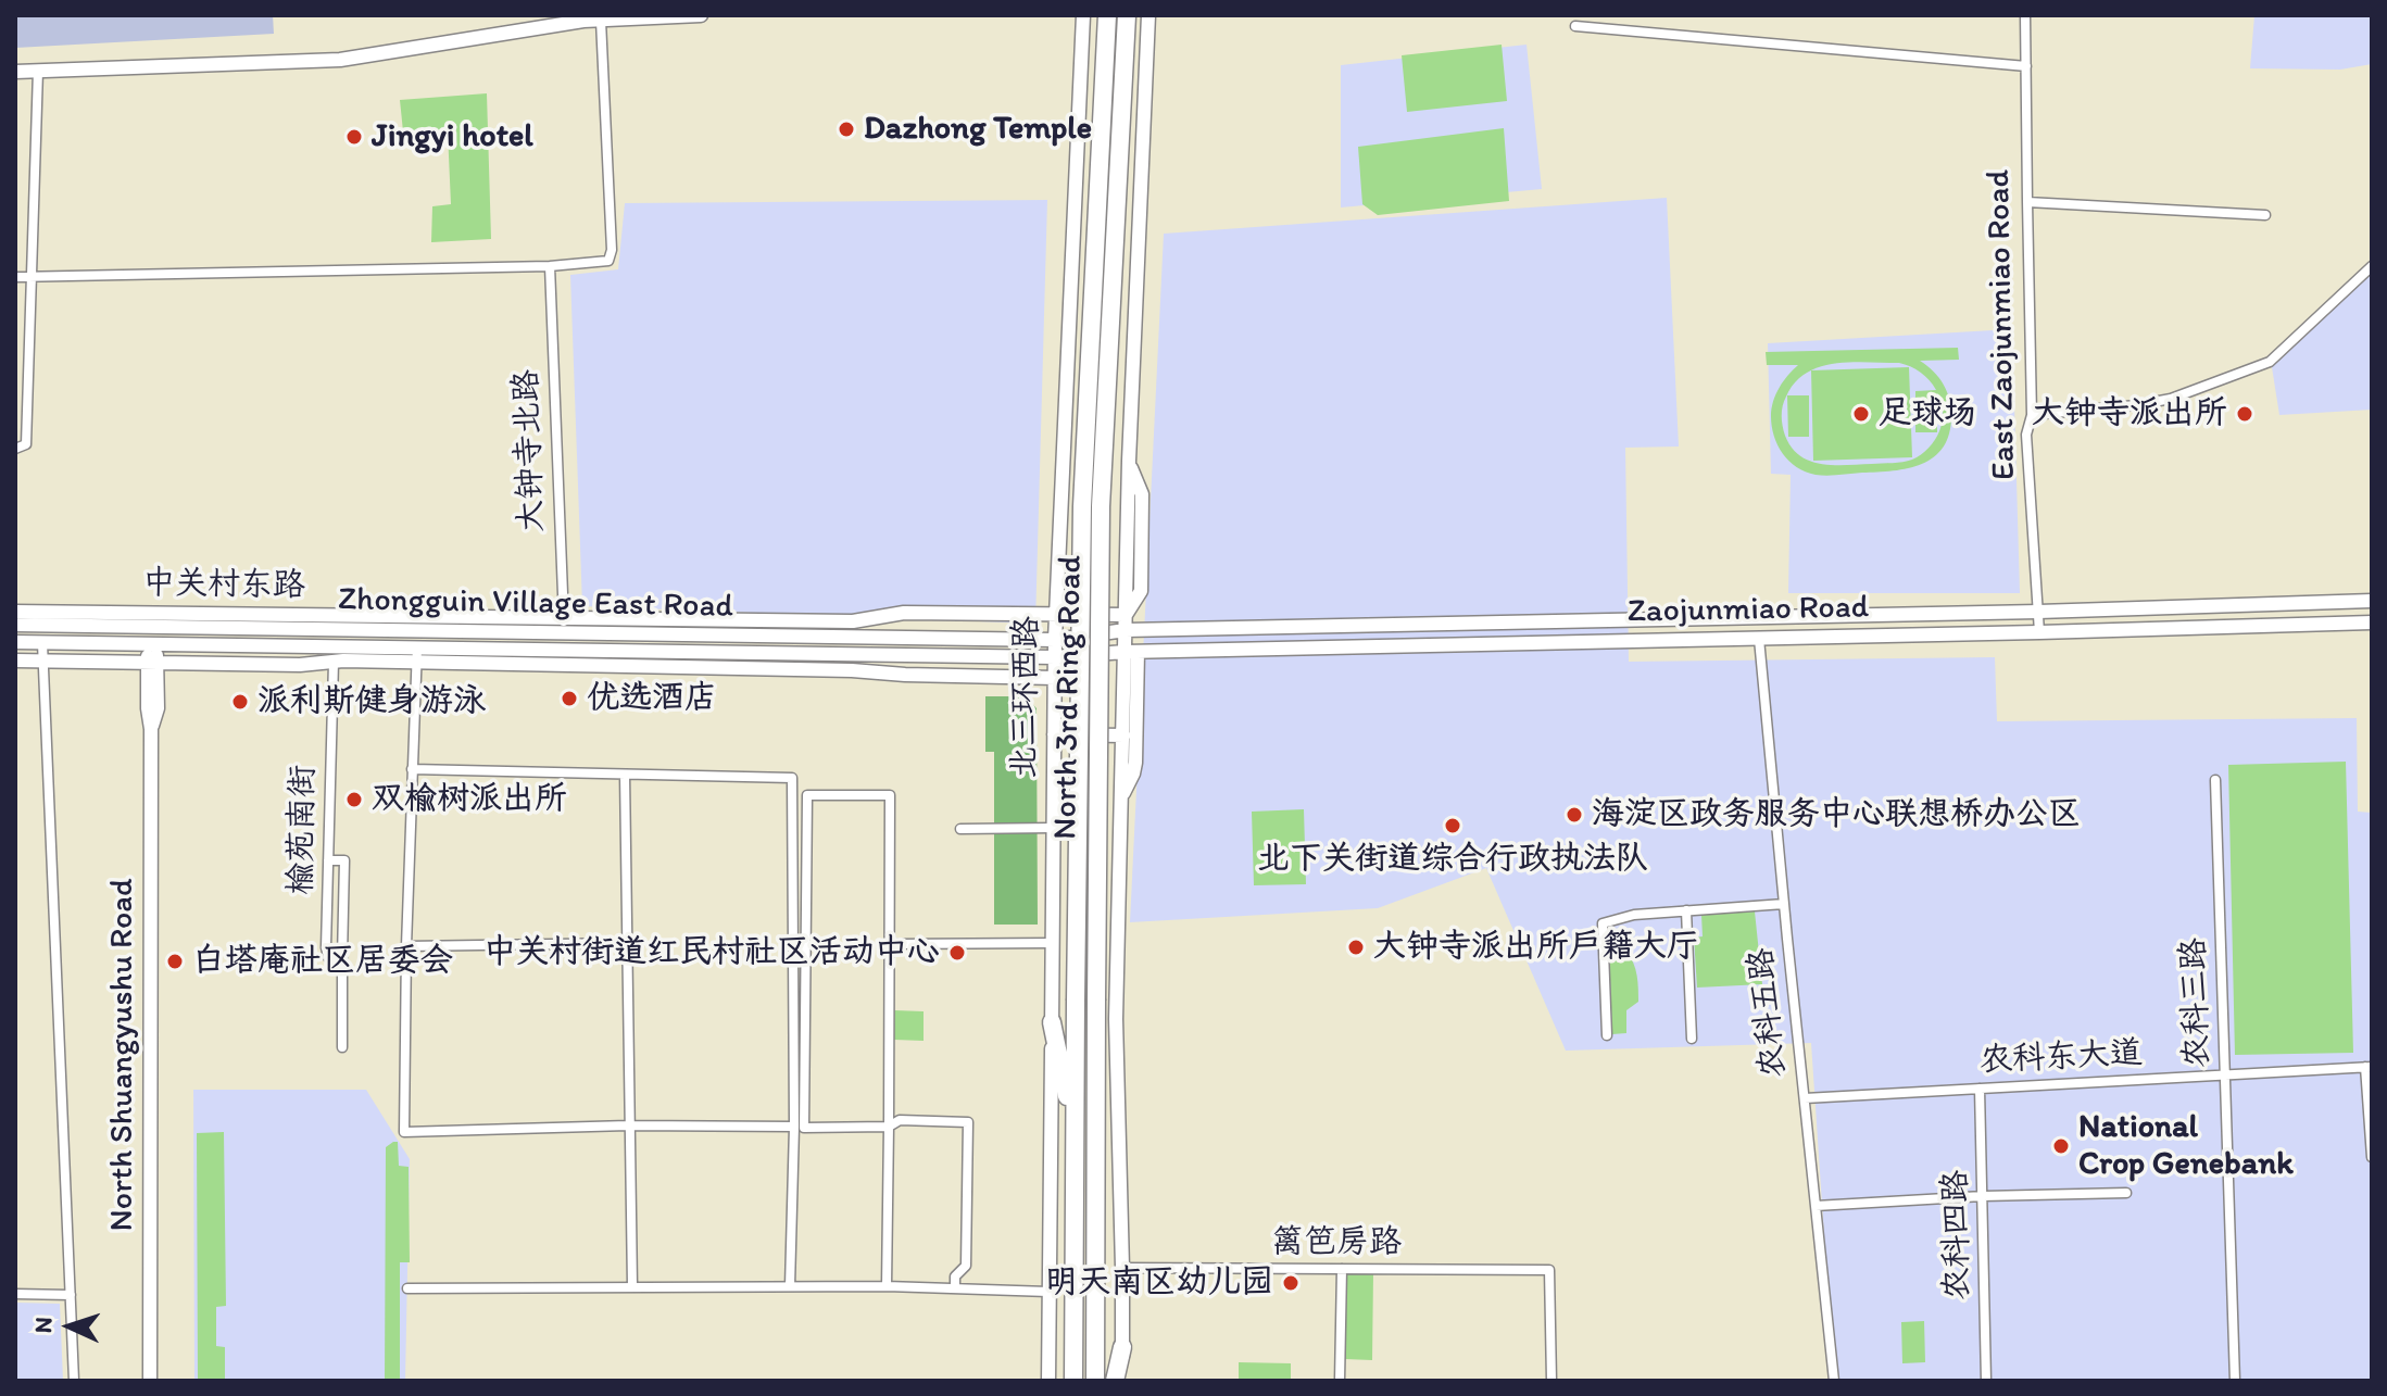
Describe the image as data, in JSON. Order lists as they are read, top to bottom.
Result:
{
  "streets": {
    "highway": ["North 3rd Ring Road"],
    "street": [
      "East Zaojunmiao Road",
      "大钟寺北路",
      "中关村东路",
      "Zhongguin Village East Road",
      "Zaojunmiao Road",
      "北三环西路",
      "榆苑南街",
      "农科三路",
      "农科五路",
      "North Shuangyushu Road",
      "农科东大道",
      "农科四路",
      "篱笆房路"
    ]
  },
  "crossings": [
    ["East Zaojunmiao Road", "Zaojunmiao Road"],
    ["大钟寺北路", "中关村东路"],
    ["大钟寺北路", "Zhongguin Village East Road"],
    ["中关村东路", "Zhongguin Village East Road"],
    ["中关村东路", "北三环西路"],
    ["Zhongguin Village East Road", "Zaojunmiao Road"],
    ["Zhongguin Village East Road", "北三环西路"],
    ["Zaojunmiao Road", "北三环西路"],
    ["Zaojunmiao Road", "农科五路"],
    ["Zaojunmiao Road", "North Shuangyushu Road"],
    ["农科三路", "农科东大道"],
    ["农科五路", "农科东大道"],
    ["农科东大道", "农科四路"]
  ],
  "places": [
    "Dazhong Temple",
    "Jingyi hotel",
    "足球场",
    "大钟寺派出所",
    "优选酒店",
    "派利斯健身游泳",
    "双榆树派出所",
    "海淀区政务服务中心联想桥办公区",
    "北下关街道综合行政执法队",
    "大钟寺派出所户籍大厅",
    "中关村街道红民村社区活动中心",
    "白塔庵社区居委会",
    "National Crop Genebank",
    "明天南区幼儿园"
  ],
  "north": "left"
}
